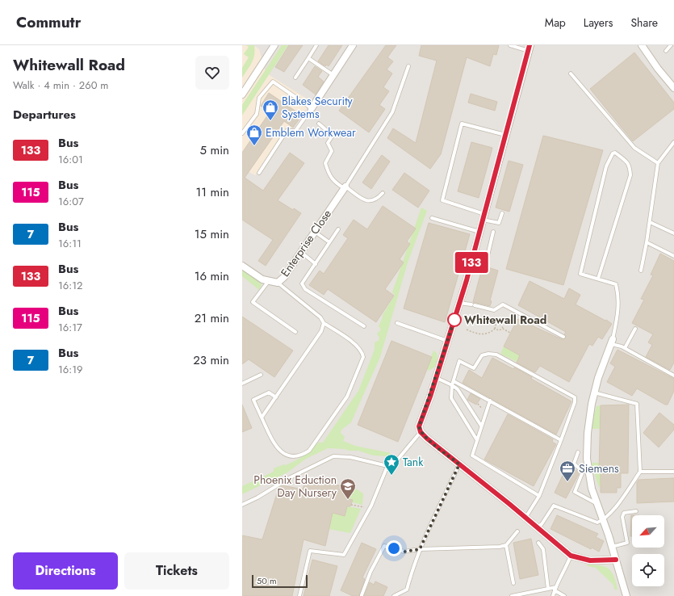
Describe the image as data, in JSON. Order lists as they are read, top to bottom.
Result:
{
  "streets": {
    "street": ["Enterprise Close"]
  },
  "places": {
    "shop": ["Blakes Security Systems", "Emblem Workwear"],
    "other": ["Whitewall Road"],
    "place": ["Tank"],
    "office": ["Siemens"],
    "school or university": ["Phoenix Eduction Day Nursery"]
  },
  "lines": ["bus line 133"],
  "scale_bar": "50 m",
  "north": "bottom left",
  "page": {
    "header": "Commutr",
    "nav": ["Map", "Layers", "Share"],
    "heading": [
      ["Whitewall Road", "Walk · 4 min · 260 m"],
      "Departures"
    ],
    "on_map": "133",
    "list": [
      {
        "mark": "133",
        "name": "Bus",
        "note": "16:01",
        "value": "5 min"
      },
      {
        "mark": "115",
        "name": "Bus",
        "note": "16:07",
        "value": "11 min"
      },
      {
        "mark": "7",
        "name": "Bus",
        "note": "16:11",
        "value": "15 min"
      },
      {
        "mark": "133",
        "name": "Bus",
        "note": "16:12",
        "value": "16 min"
      },
      {
        "mark": "115",
        "name": "Bus",
        "note": "16:17",
        "value": "21 min"
      },
      {
        "mark": "7",
        "name": "Bus",
        "note": "16:19",
        "value": "23 min"
      }
    ],
    "buttons": ["Directions", "Tickets"],
    "scale": "50 m"
  }
}
